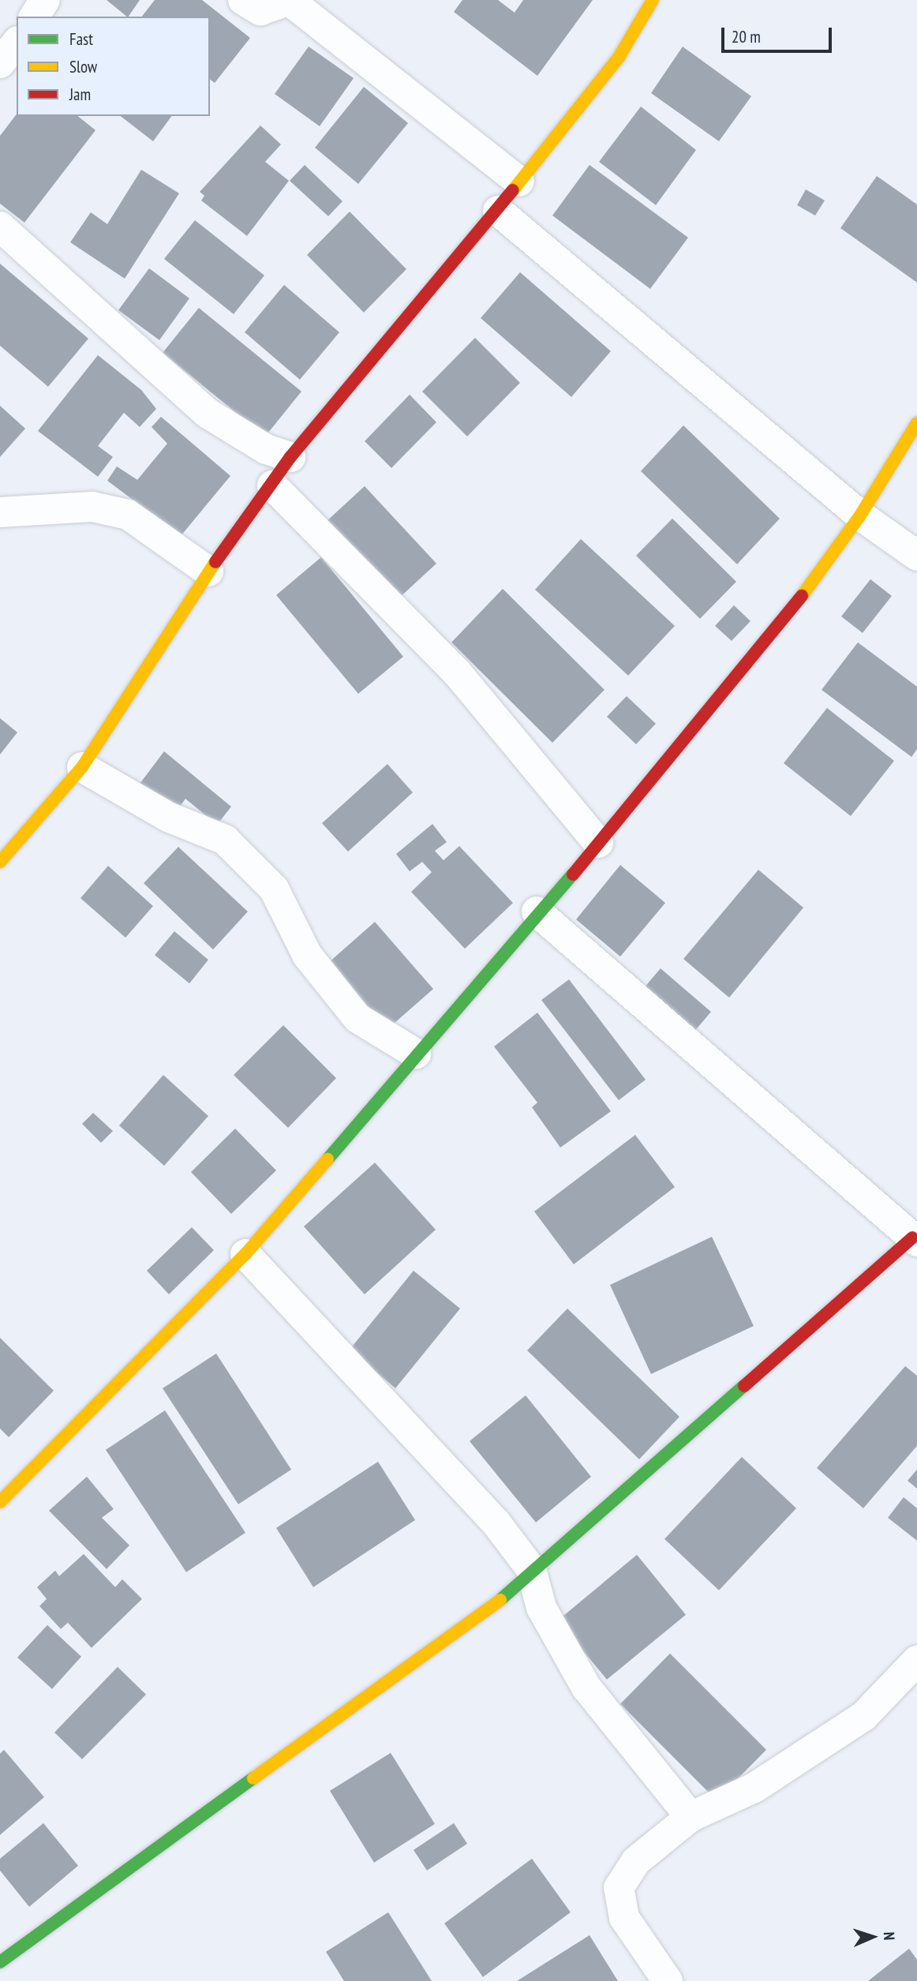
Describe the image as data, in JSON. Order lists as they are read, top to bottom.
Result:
{
  "legend": ["Fast", "Slow", "Jam"],
  "scale_bar": "20 m",
  "north": "right"
}
